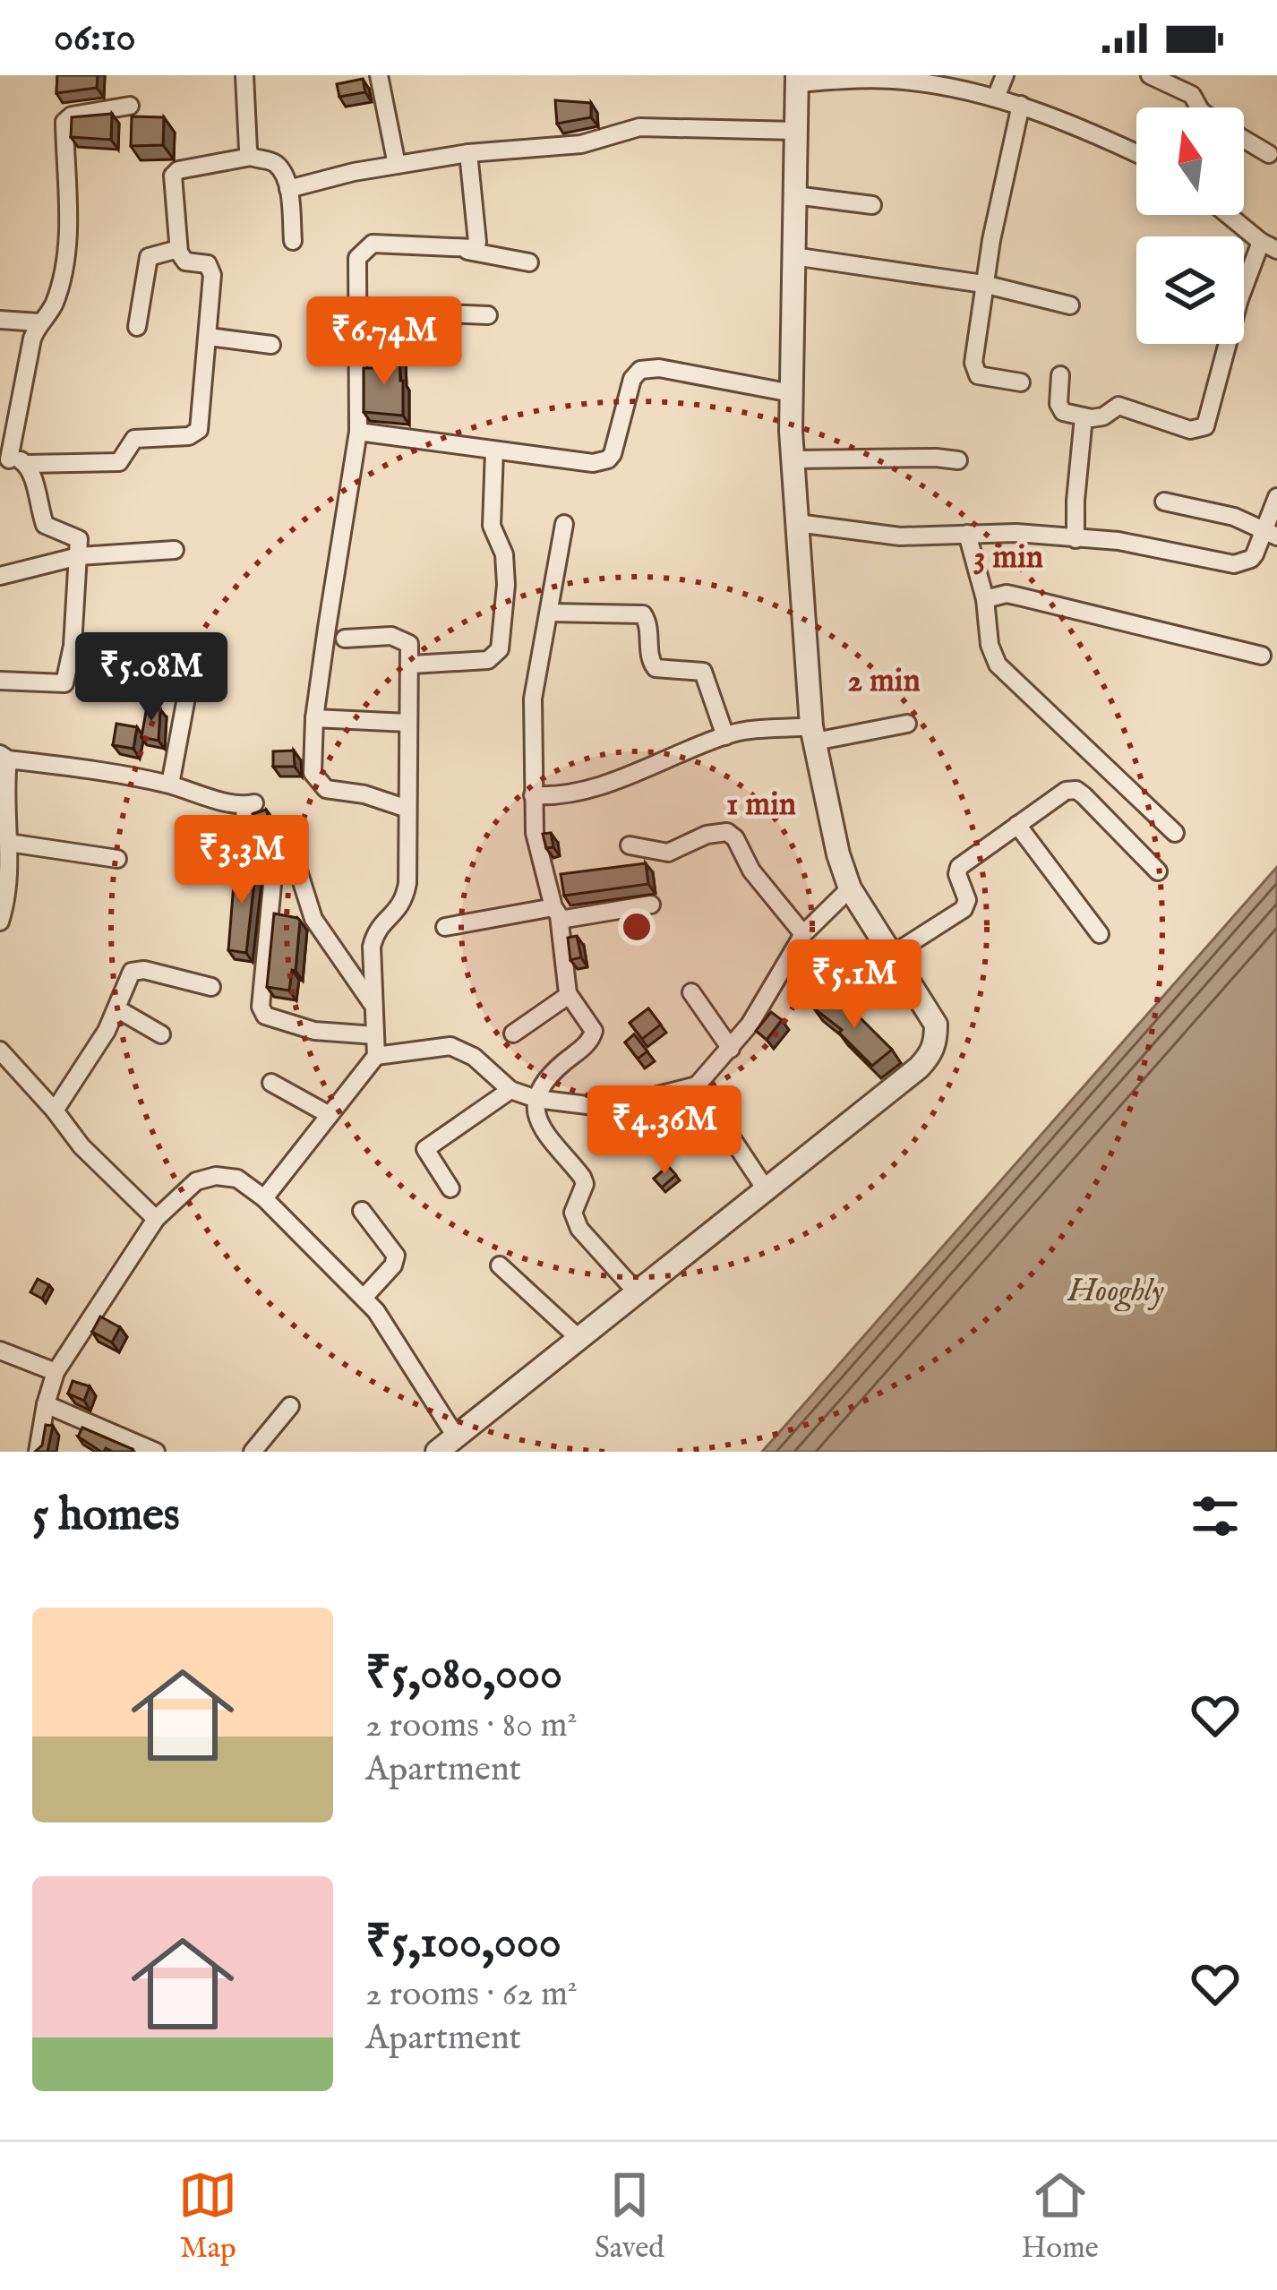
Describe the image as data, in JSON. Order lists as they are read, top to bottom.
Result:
{
  "water": ["Hooghly"],
  "north": "top",
  "page": {
    "status": "06:10",
    "price": [
      "₹6.74M",
      "₹5.08M",
      "₹3.3M",
      "₹5.1M",
      "₹4.36M"
    ],
    "heading": "5 homes",
    "list": [
      {
        "name": "₹5,080,000",
        "note": "2 rooms · 80 m² · Apartment"
      },
      {
        "name": "₹5,100,000",
        "note": "2 rooms · 62 m² · Apartment"
      }
    ],
    "tabs": ["Map", "Saved", "Home"]
  },
  "rings": ["3 min", "2 min", "1 min"]
}
